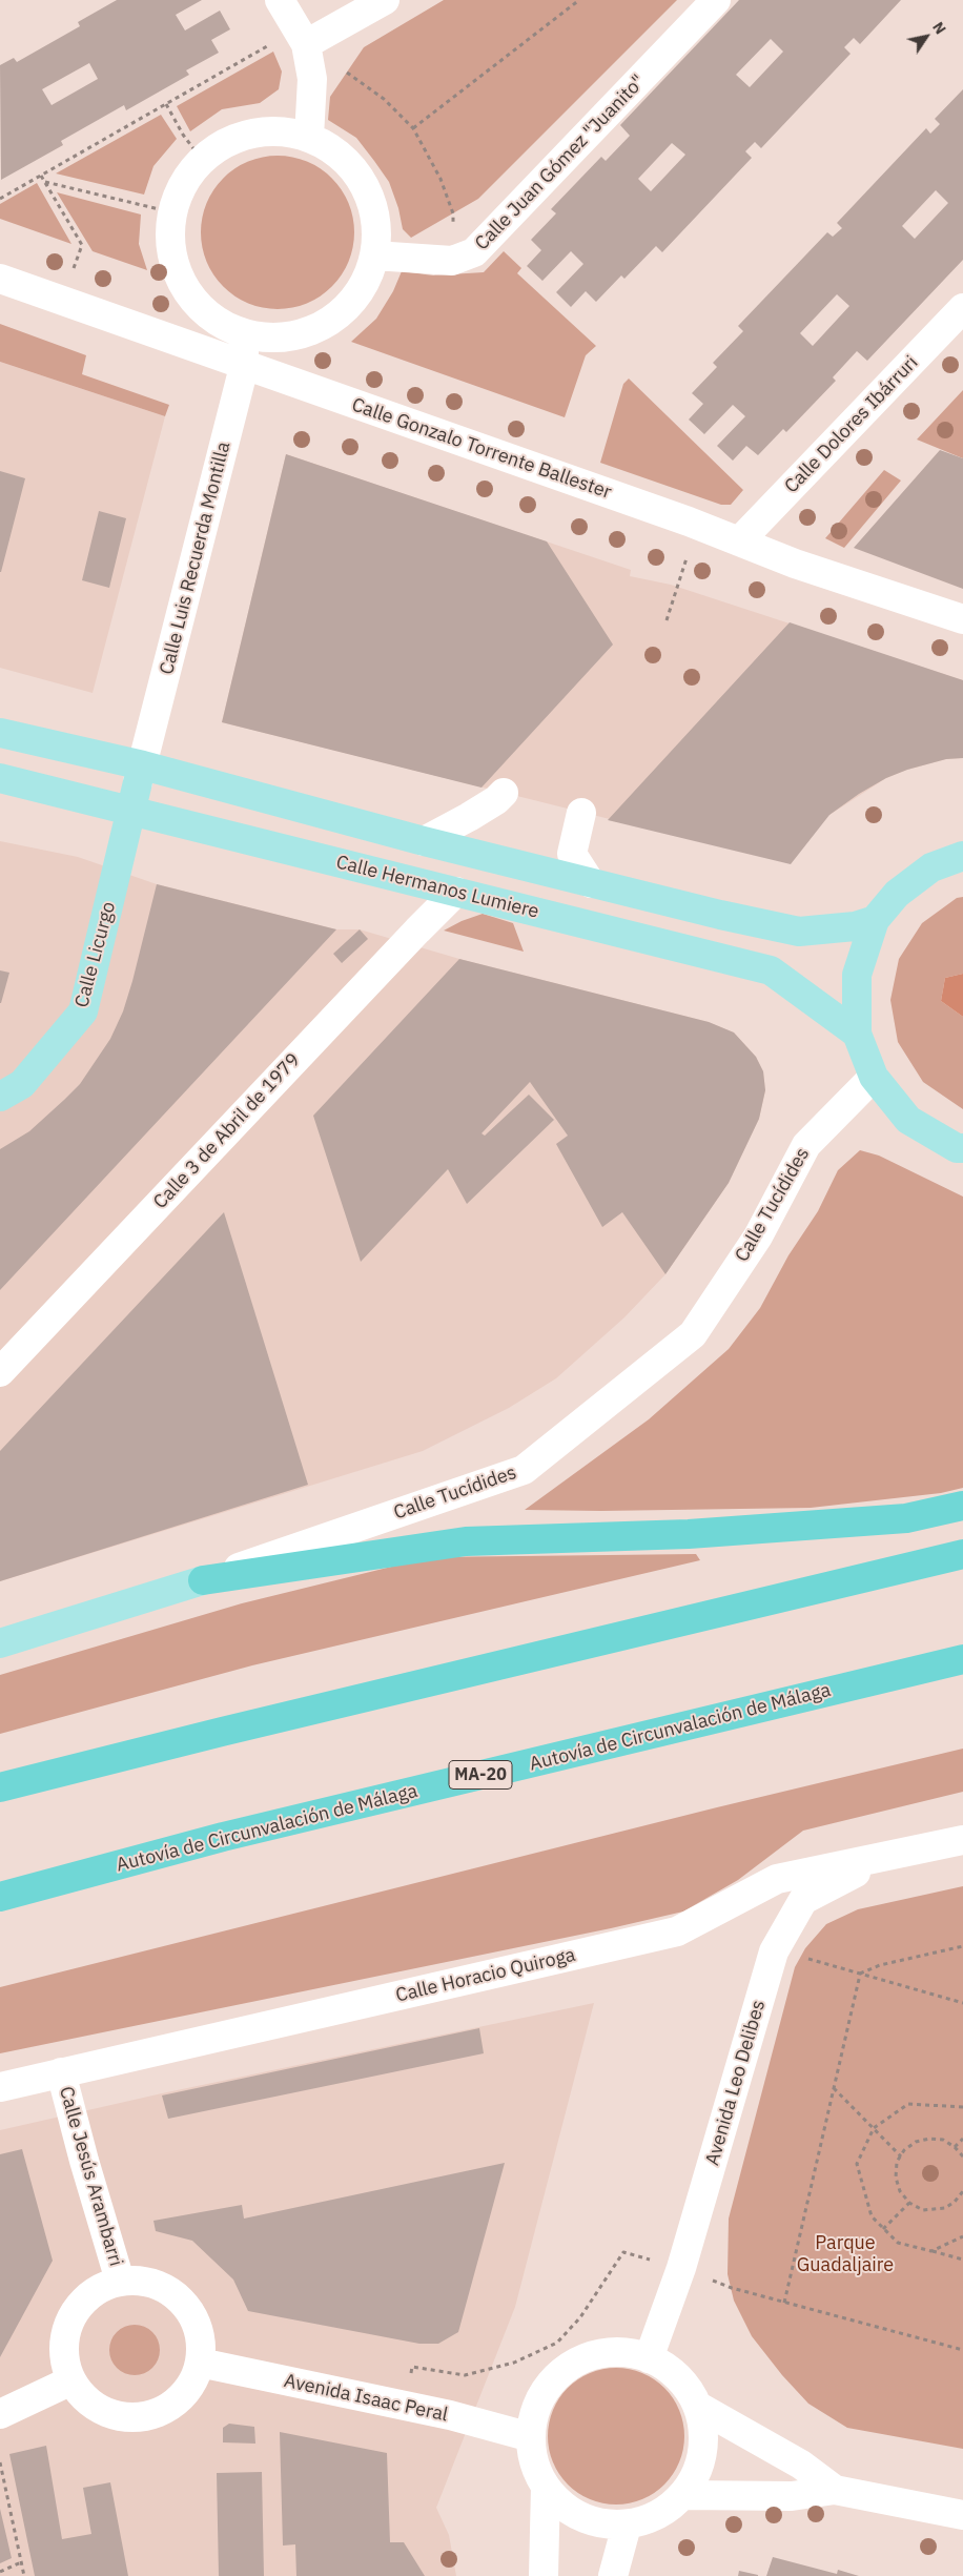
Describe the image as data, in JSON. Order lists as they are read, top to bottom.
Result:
{
  "streets": {
    "highway": ["Autovía de Circunvalación de Málaga", "MA-20"],
    "main road": ["Calle Hermanos Lumiere", "Calle Licurgo", "Calle Tucídides"],
    "street": [
      "Calle Juan Gómez \"Juanito\"",
      "Calle Dolores Ibárruri",
      "Calle Gonzalo Torrente Ballester",
      "Calle Luis Recuerda Montilla",
      "Calle 3 de Abril de 1979",
      "Calle Horacio Quiroga",
      "Avenida Leo Delibes",
      "Calle Jesús Arambarri",
      "Avenida Isaac Peral"
    ]
  },
  "crossings": [
    ["Calle Dolores Ibárruri", "Calle Gonzalo Torrente Ballester"],
    ["Calle Gonzalo Torrente Ballester", "Calle Luis Recuerda Montilla"],
    ["Calle Luis Recuerda Montilla", "Calle Licurgo"],
    ["Calle Hermanos Lumiere", "Calle Licurgo"],
    ["Calle Hermanos Lumiere", "Calle 3 de Abril de 1979"],
    ["Calle Horacio Quiroga", "Avenida Leo Delibes"],
    ["Calle Horacio Quiroga", "Calle Jesús Arambarri"],
    ["Avenida Leo Delibes", "Avenida Isaac Peral"],
    ["Calle Jesús Arambarri", "Avenida Isaac Peral"]
  ],
  "parks": ["Parque Guadaljaire"],
  "north": "top right"
}
